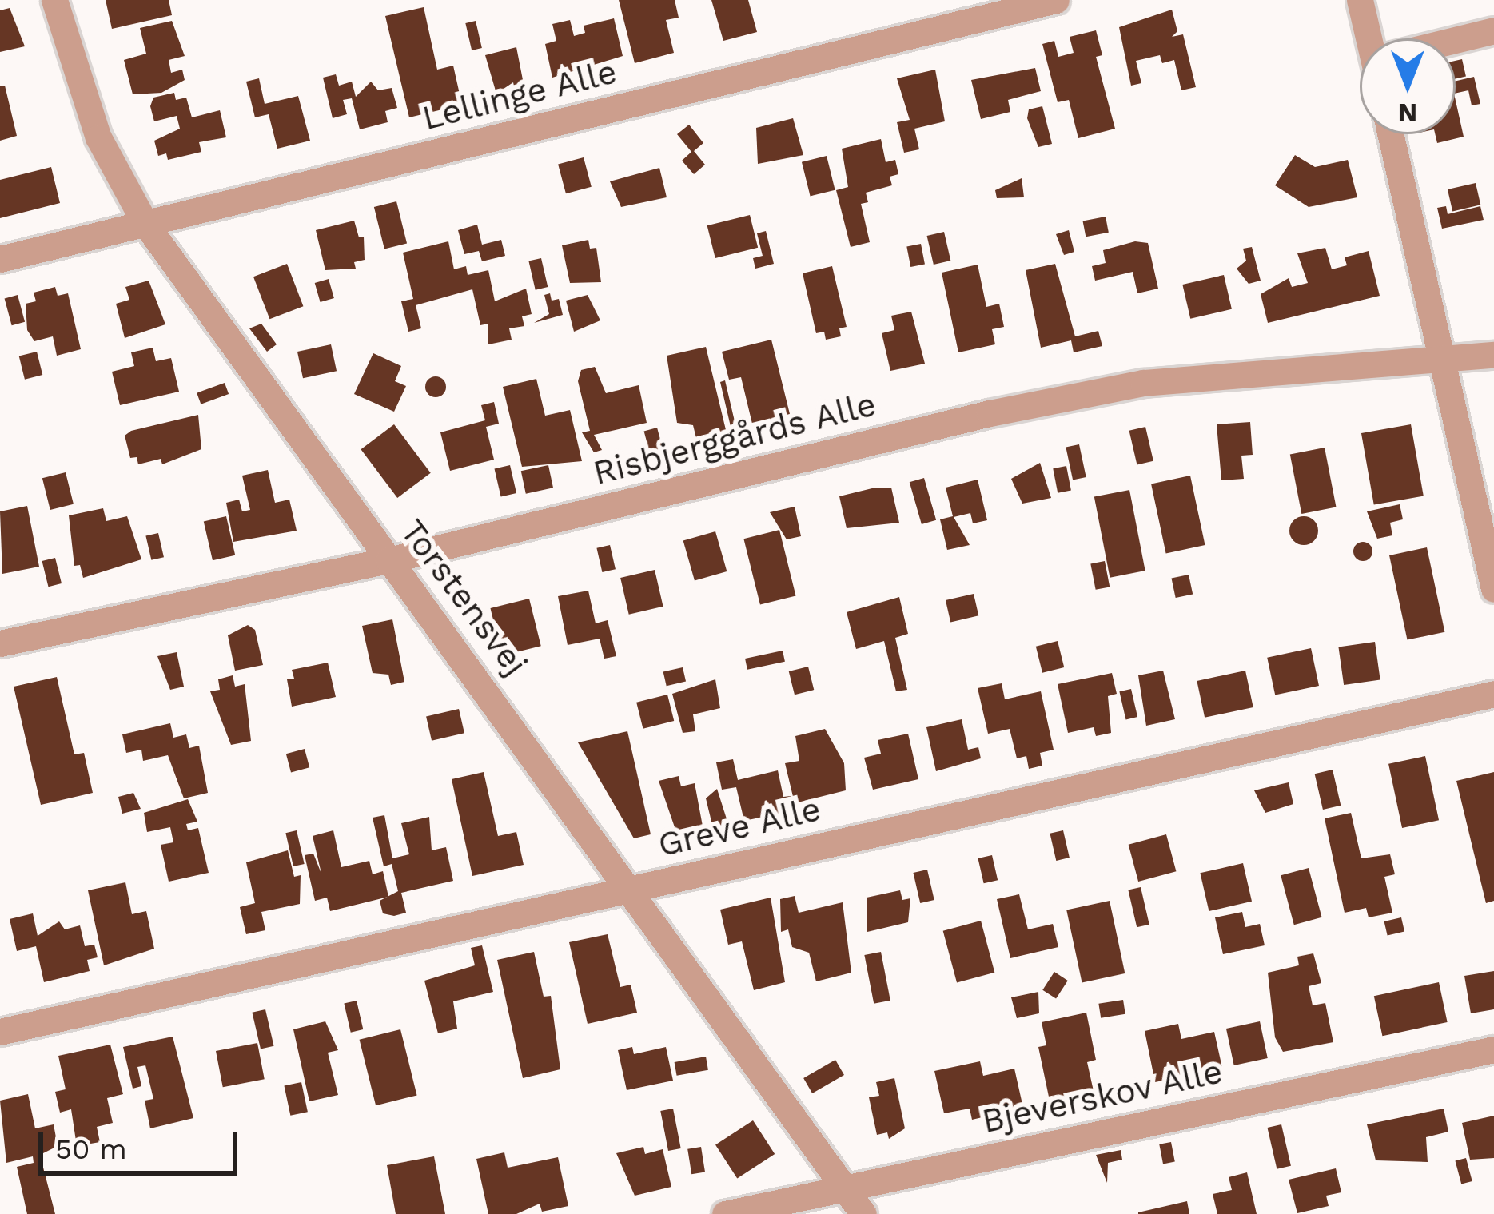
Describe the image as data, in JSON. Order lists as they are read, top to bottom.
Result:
{
  "streets": {
    "street": [
      "Lellinge Alle",
      "Risbjerggårds Alle",
      "Torstensvej",
      "Greve Alle",
      "Bjeverskov Alle"
    ]
  },
  "crossings": [
    ["Lellinge Alle", "Torstensvej"],
    ["Risbjerggårds Alle", "Torstensvej"],
    ["Torstensvej", "Greve Alle"],
    ["Torstensvej", "Bjeverskov Alle"]
  ],
  "scale_bar": "50 m",
  "north": "bottom"
}
